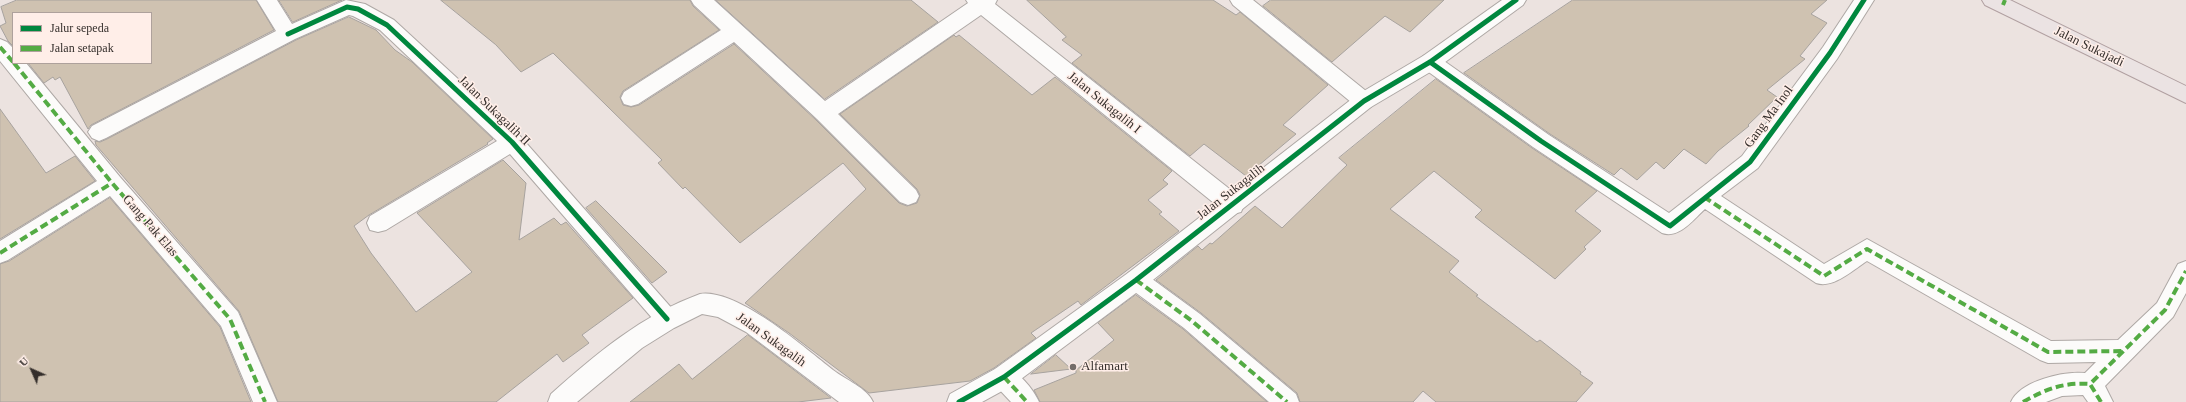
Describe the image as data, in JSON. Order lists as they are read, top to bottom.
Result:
{
  "streets": {
    "main road": ["Jalan Sukajadi"],
    "street": [
      "Jalan Sukagalih I",
      "Jalan Sukagalih II",
      "Gang Ma Inol",
      "Jalan Sukagalih",
      "Gang Pak Elas"
    ]
  },
  "crossings": [
    ["Jalan Sukagalih I", "Jalan Sukagalih"],
    ["Jalan Sukagalih II", "Jalan Sukagalih"],
    ["Gang Ma Inol", "Jalan Sukagalih"]
  ],
  "places": ["Alfamart"],
  "legend": ["Jalur sepeda", "Jalan setapak"],
  "north": "top left"
}
